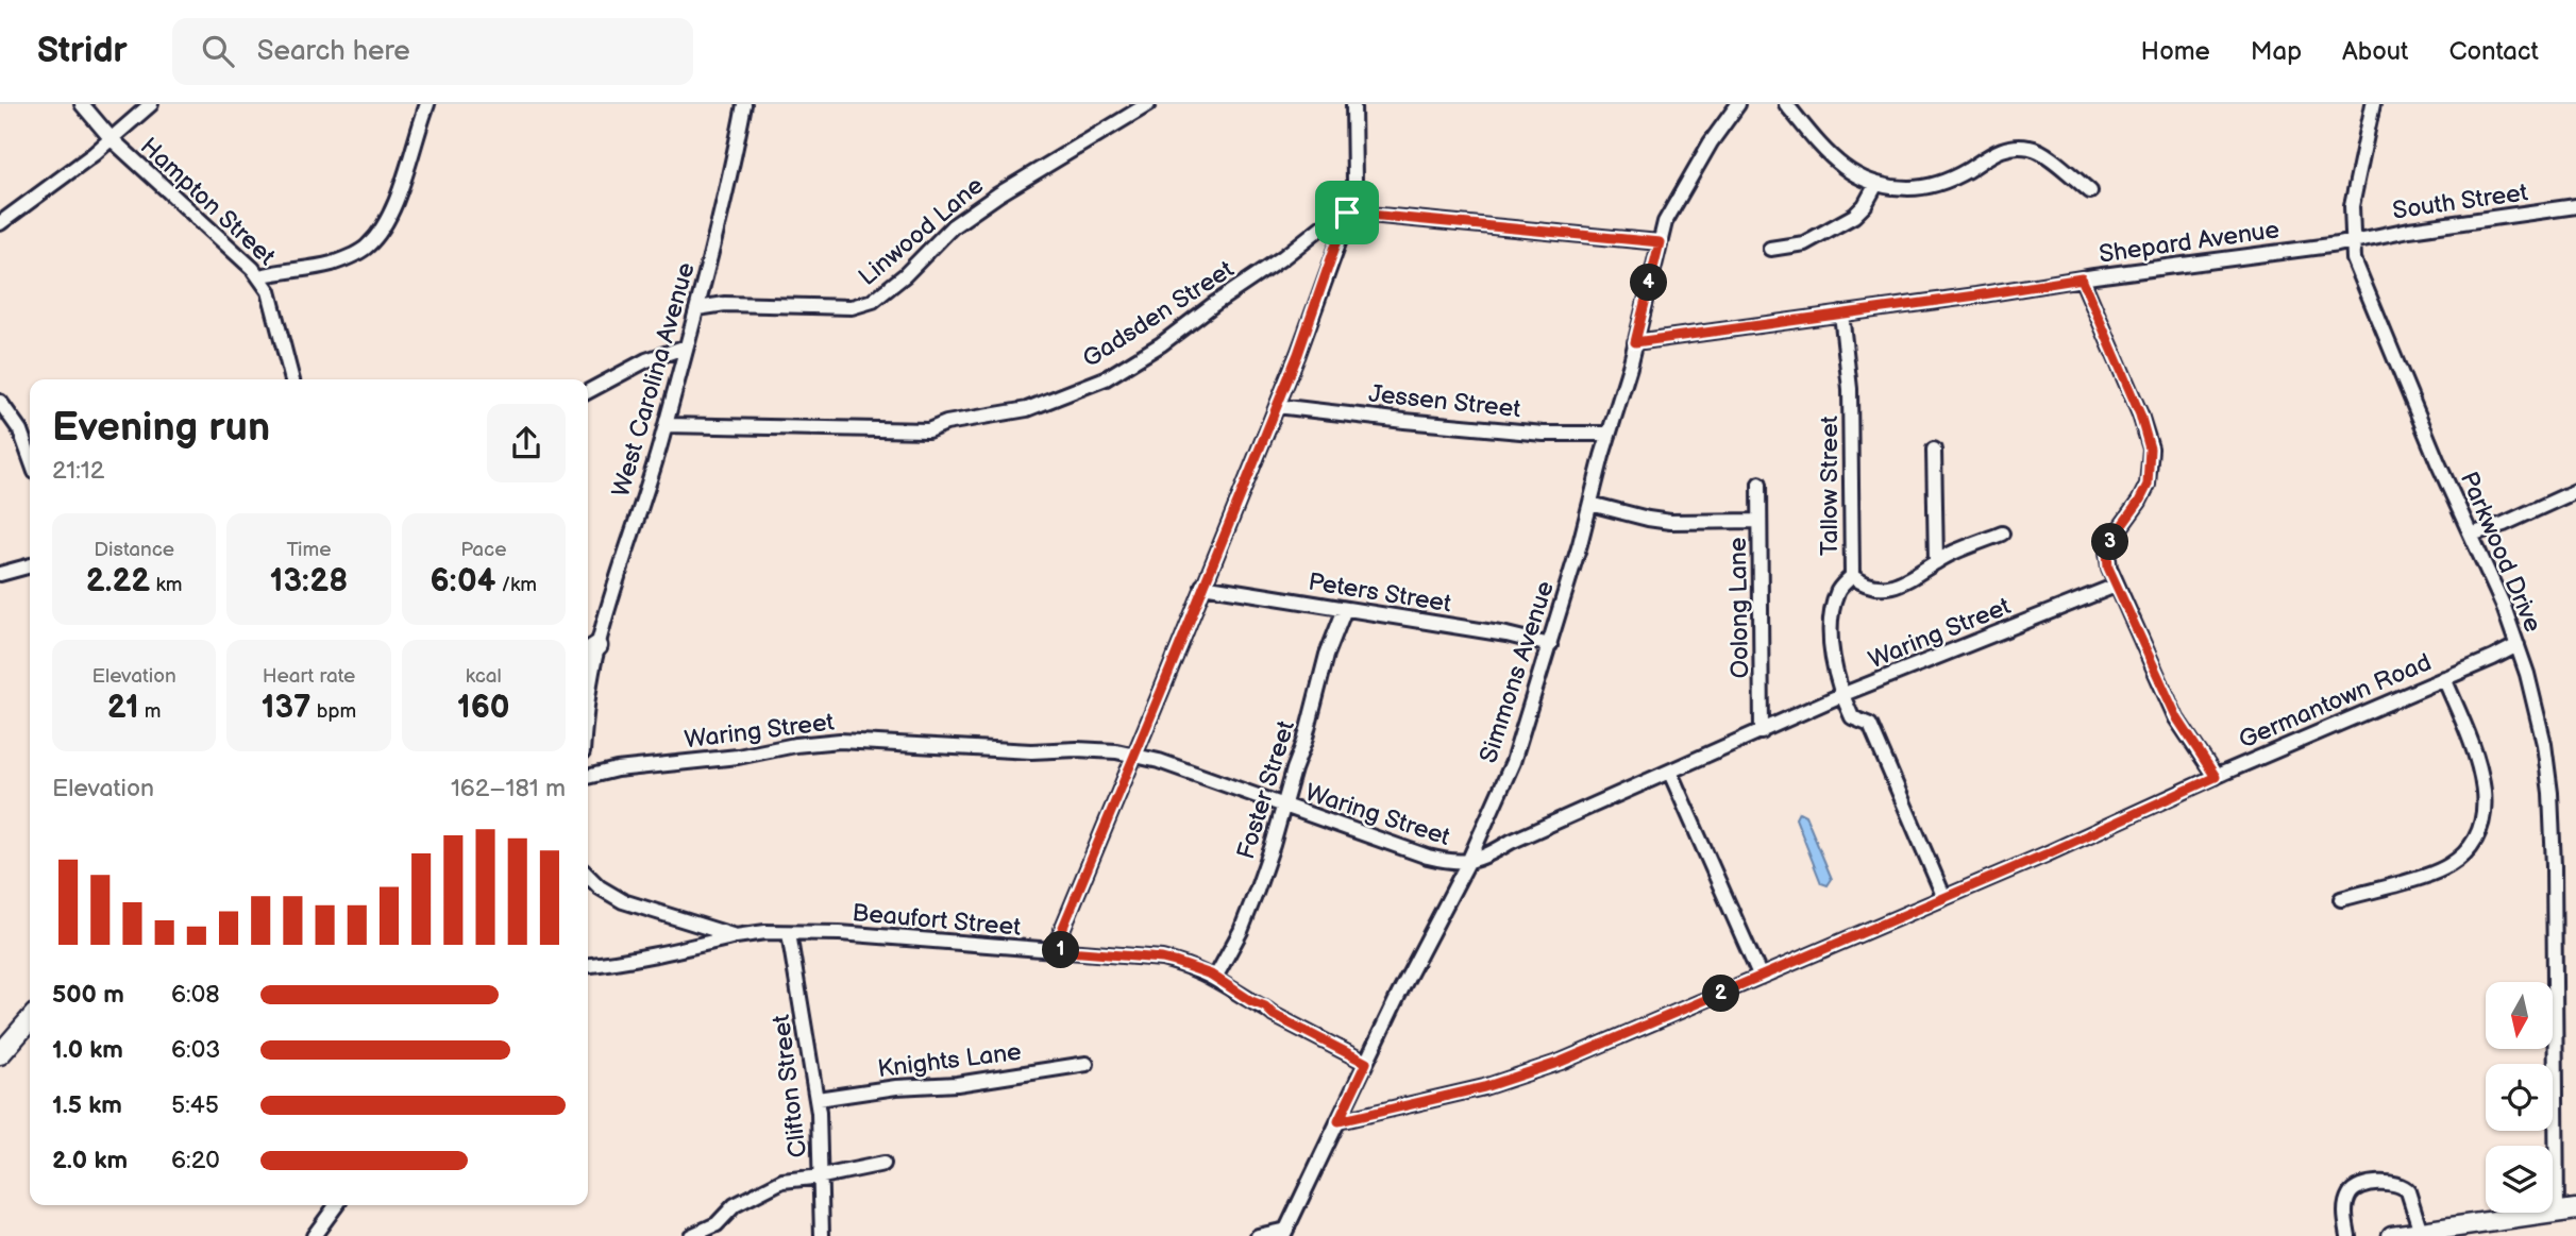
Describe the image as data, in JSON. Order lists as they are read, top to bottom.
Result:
{
  "streets": {
    "street": [
      "Hampton Street",
      "South Street",
      "Linwood Lane",
      "Shepard Avenue",
      "Gadsden Street",
      "West Carolina Avenue",
      "Jessen Street",
      "Tallow Street",
      "Parkwood Drive",
      "Peters Street",
      "Oolong Lane",
      "Waring Street",
      "Simmons Avenue",
      "Germantown Road",
      "Foster Street",
      "Beaufort Street",
      "Knights Lane",
      "Clifton Street"
    ]
  },
  "crossings": [
    ["South Street", "Shepard Avenue"],
    ["South Street", "Parkwood Drive"],
    ["Linwood Lane", "West Carolina Avenue"],
    ["Shepard Avenue", "Tallow Street"],
    ["Shepard Avenue", "Parkwood Drive"],
    ["Shepard Avenue", "Simmons Avenue"],
    ["Gadsden Street", "West Carolina Avenue"],
    ["Jessen Street", "Simmons Avenue"],
    ["Tallow Street", "Waring Street"],
    ["Parkwood Drive", "Germantown Road"],
    ["Peters Street", "Simmons Avenue"],
    ["Peters Street", "Foster Street"],
    ["Oolong Lane", "Waring Street"],
    ["Waring Street", "Simmons Avenue"],
    ["Waring Street", "Foster Street"],
    ["Simmons Avenue", "Germantown Road"],
    ["Simmons Avenue", "Beaufort Street"],
    ["Foster Street", "Beaufort Street"],
    ["Beaufort Street", "Clifton Street"],
    ["Knights Lane", "Clifton Street"]
  ],
  "north": "bottom",
  "page": {
    "header": "Stridr",
    "search": "Search here",
    "nav": [
      "Home",
      "Map",
      "About",
      "Contact"
    ],
    "pins": [
      "4",
      "3",
      "1",
      "2"
    ],
    "heading": ["Evening run", "21:12"],
    "stats": [
      ["Distance", "2.22 km"],
      ["Time", "13:28"],
      ["Pace", "6:04 /km"],
      ["Elevation", "21 m"],
      ["Heart rate", "137 bpm"],
      ["kcal", "160"]
    ],
    "chart": ["Elevation", "162–181 m"],
    "list": [
      {
        "name": "500 m",
        "note": "6:08"
      },
      {
        "name": "1.0 km",
        "note": "6:03"
      },
      {
        "name": "1.5 km",
        "note": "5:45"
      },
      {
        "name": "2.0 km",
        "note": "6:20"
      }
    ]
  }
}
